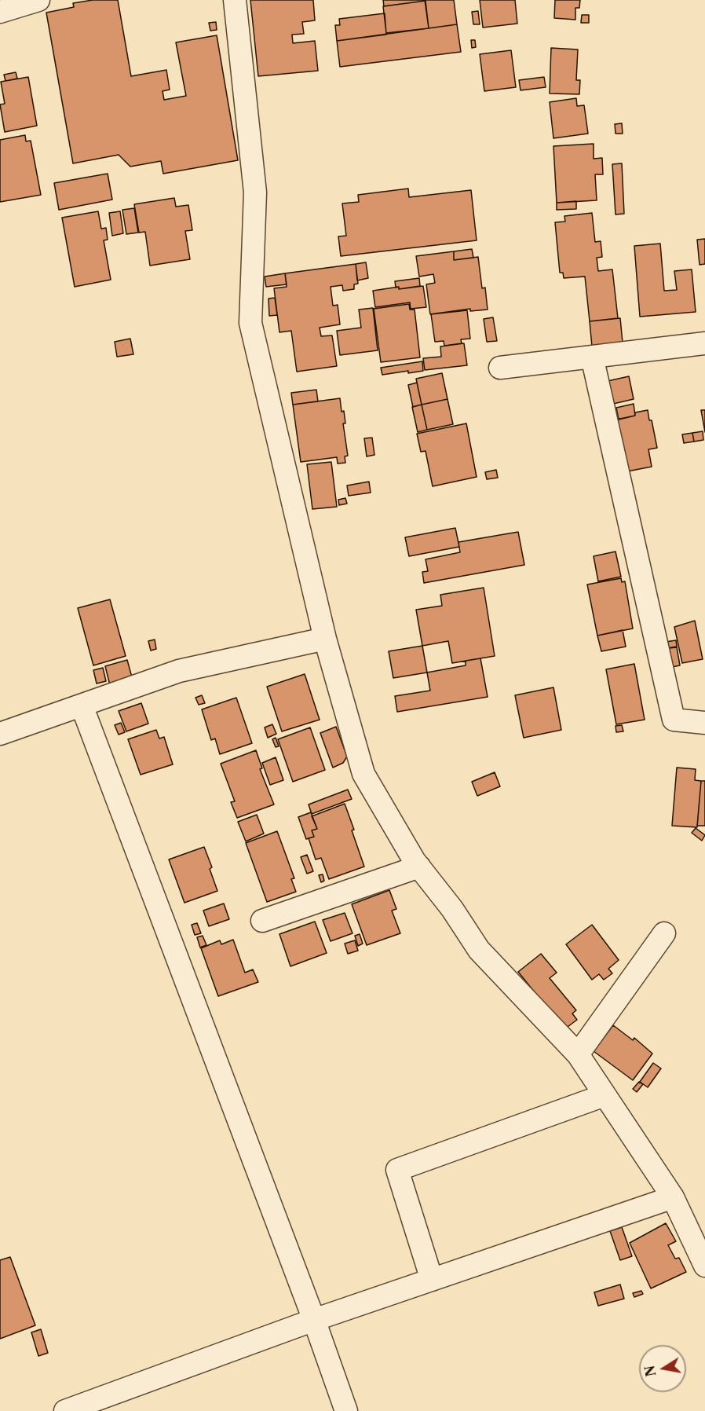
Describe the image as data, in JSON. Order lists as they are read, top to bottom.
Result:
{
  "north": "left"
}
